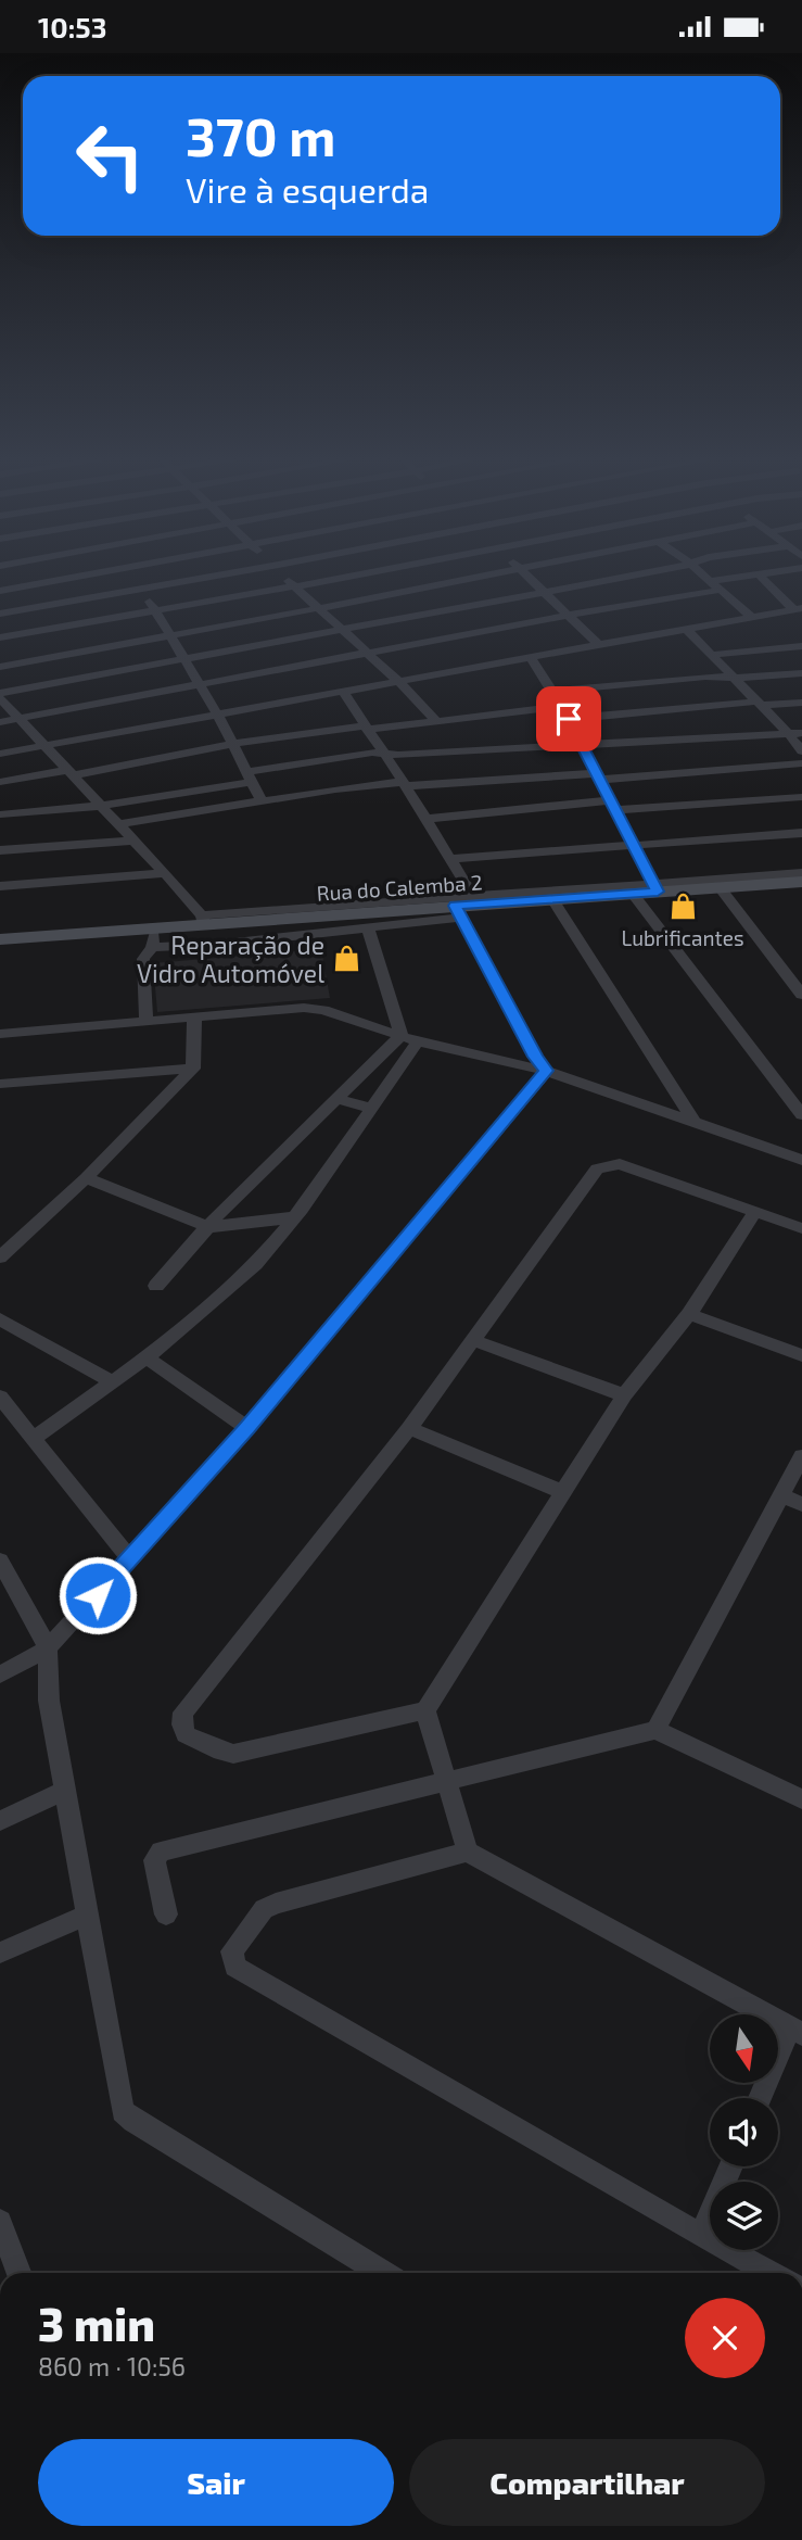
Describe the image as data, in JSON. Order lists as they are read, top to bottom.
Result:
{
  "streets": {
    "main road": ["Rua do Calemba 2"]
  },
  "places": {
    "shop": ["Lubrificantes", "Reparação de Vidro Automóvel"]
  },
  "north": "bottom",
  "page": {
    "status": "10:53",
    "turn": ["370 m", "Vire à esquerda"],
    "heading": ["3 min", "860 m · 10:56"],
    "buttons": ["Sair", "Compartilhar"]
  }
}
